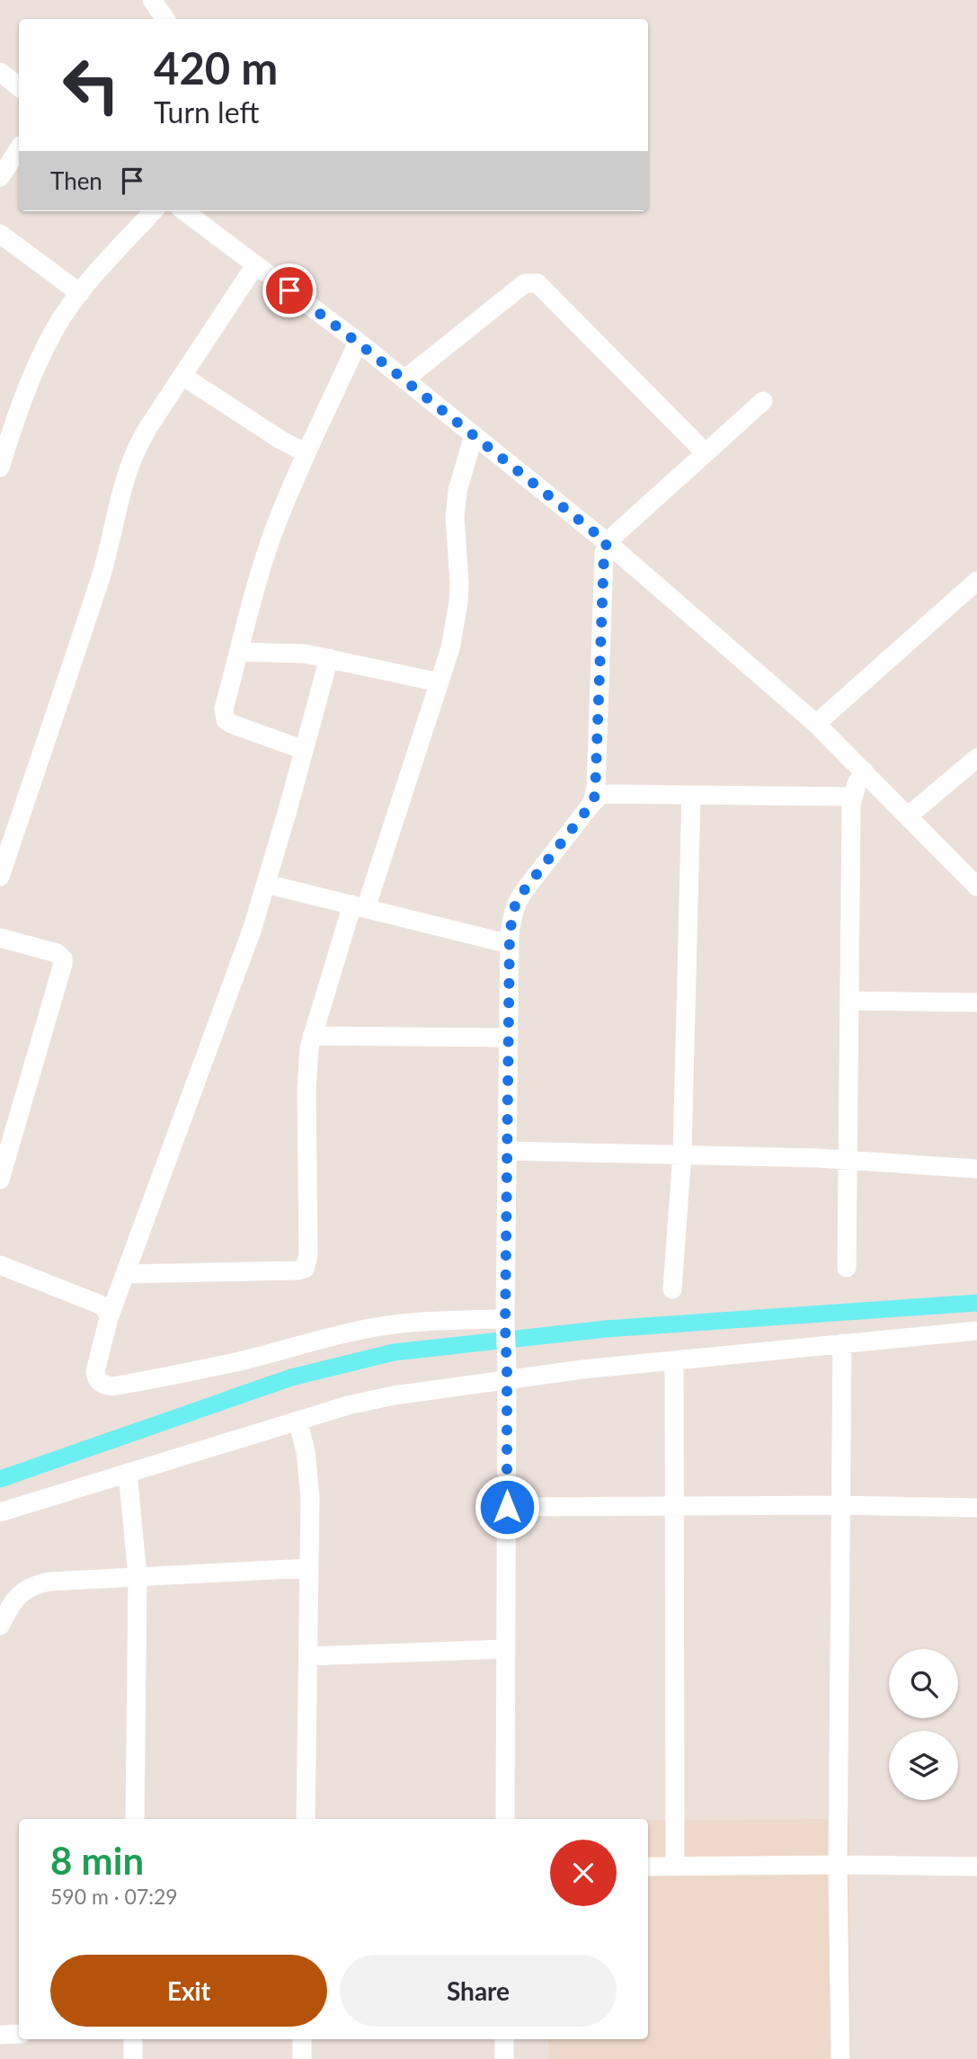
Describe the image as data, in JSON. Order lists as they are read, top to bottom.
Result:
{
  "page": {
    "turn": ["420 m", "Turn left"],
    "then": "Then",
    "heading": ["8 min", "590 m · 07:29"],
    "buttons": ["Exit", "Share"]
  }
}
